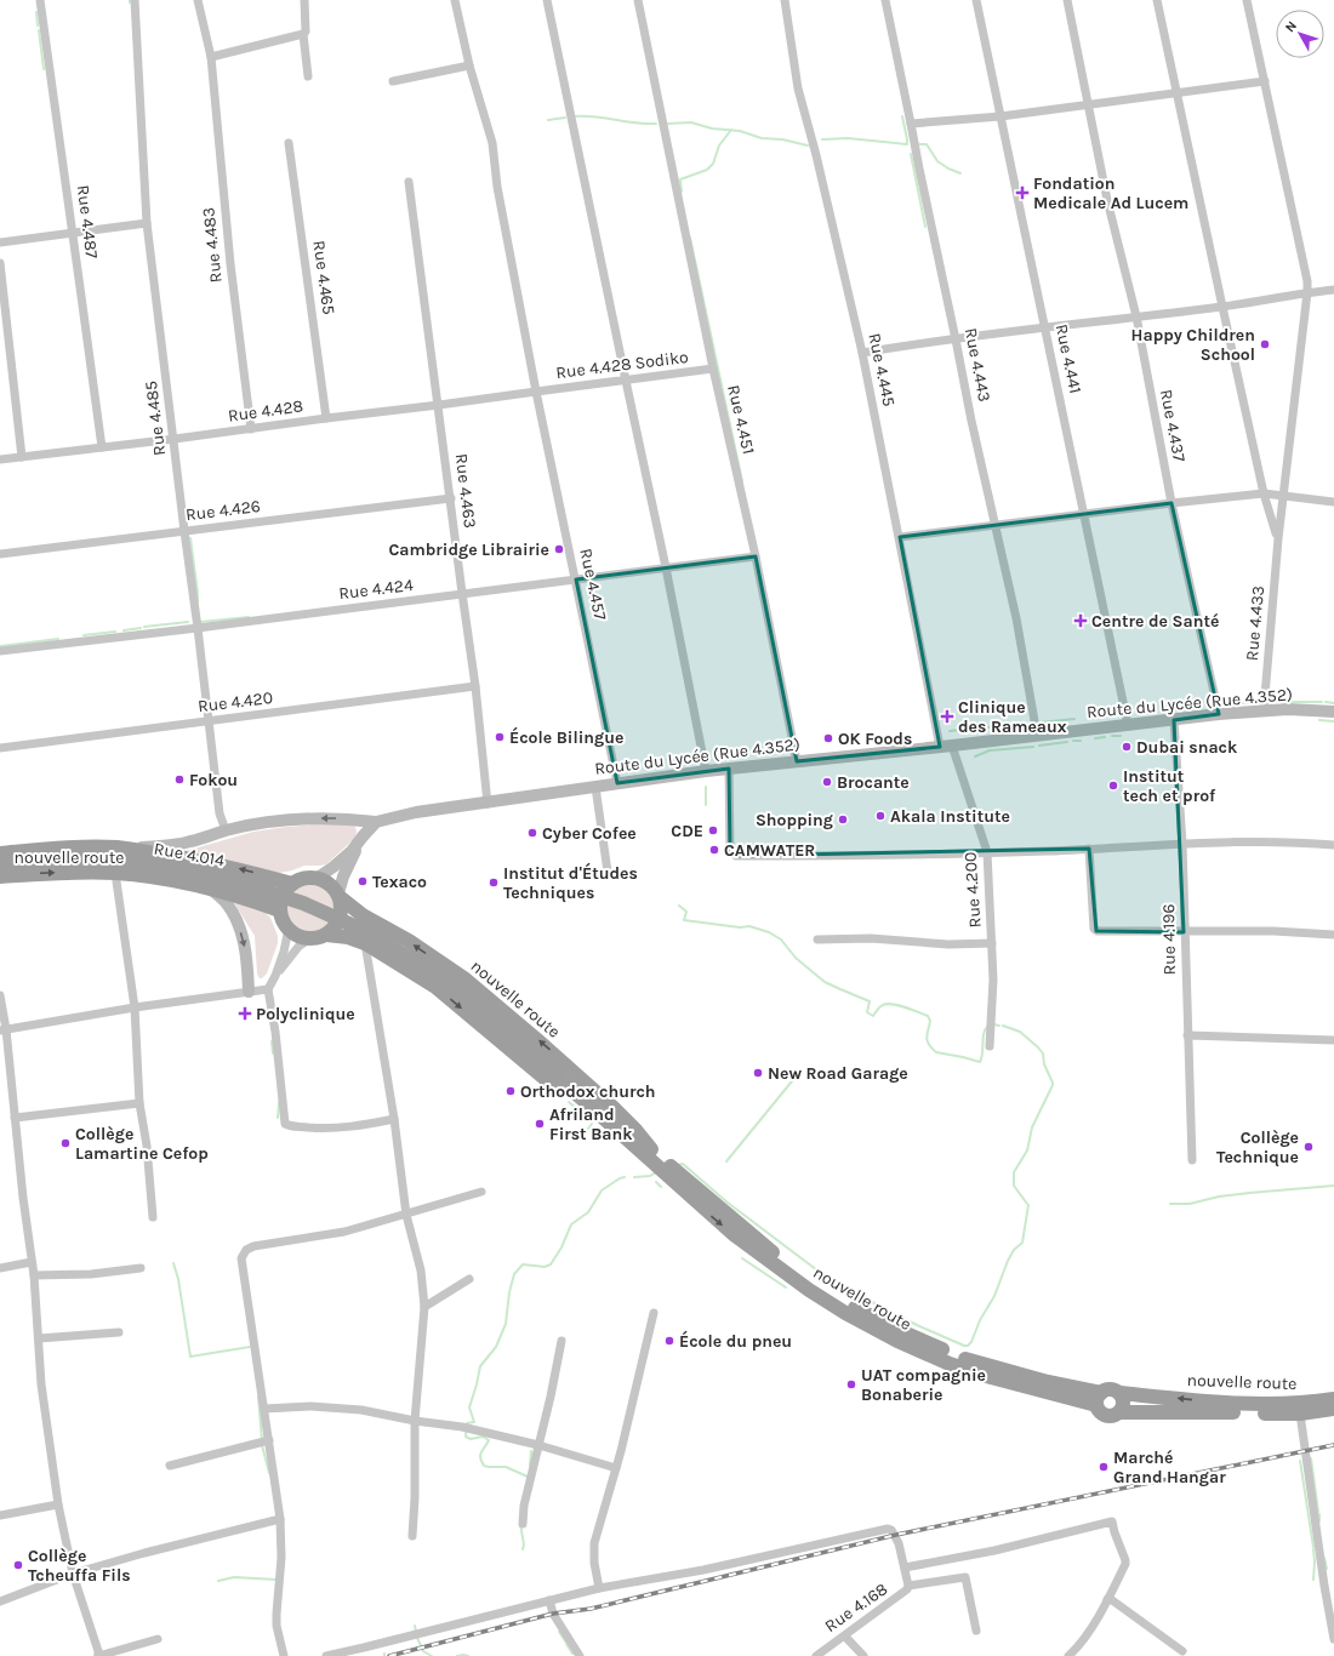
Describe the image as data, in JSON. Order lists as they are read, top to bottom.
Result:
{
  "streets": {
    "highway": ["Rue 4.014", "nouvelle route"],
    "main road": ["Route du Lycée (Rue 4.352)"],
    "street": [
      "Rue 4.487",
      "Rue 4.483",
      "Rue 4.465",
      "Rue 4.441",
      "Rue 4.428 Sodiko",
      "Rue 4.443",
      "Rue 4.445",
      "Rue 4.428",
      "Rue 4.485",
      "Rue 4.451",
      "Rue 4.437",
      "Rue 4.463",
      "Rue 4.426",
      "Rue 4.457",
      "Rue 4.424",
      "Rue 4.433",
      "Rue 4.420",
      "Rue 4.200",
      "Rue 4.196",
      "Rue 4.168"
    ]
  },
  "crossings": [
    ["Rue 4.487", "Rue 4.428"],
    ["Rue 4.483", "Rue 4.428"],
    ["Rue 4.465", "Rue 4.428"],
    ["Rue 4.441", "Route du Lycée (Rue 4.352)"],
    ["Rue 4.428 Sodiko", "Rue 4.428"],
    ["Rue 4.428 Sodiko", "Rue 4.451"],
    ["Rue 4.428 Sodiko", "Rue 4.457"],
    ["Rue 4.443", "Route du Lycée (Rue 4.352)"],
    ["Rue 4.445", "Route du Lycée (Rue 4.352)"],
    ["Rue 4.445", "Rue 4.200"],
    ["Rue 4.428", "Rue 4.485"],
    ["Rue 4.428", "Rue 4.463"],
    ["Rue 4.428", "Rue 4.457"],
    ["Rue 4.485", "Rue 4.426"],
    ["Rue 4.485", "Rue 4.424"],
    ["Rue 4.485", "Rue 4.420"],
    ["Rue 4.451", "Rue 4.424"],
    ["Rue 4.451", "Route du Lycée (Rue 4.352)"],
    ["Rue 4.437", "Route du Lycée (Rue 4.352)"],
    ["Rue 4.463", "Rue 4.426"],
    ["Rue 4.463", "Rue 4.424"],
    ["Rue 4.463", "Rue 4.420"],
    ["Rue 4.463", "Route du Lycée (Rue 4.352)"],
    ["Rue 4.457", "Rue 4.424"],
    ["Rue 4.457", "Route du Lycée (Rue 4.352)"],
    ["Rue 4.433", "Route du Lycée (Rue 4.352)"],
    ["Route du Lycée (Rue 4.352)", "Rue 4.200"],
    ["Route du Lycée (Rue 4.352)", "Rue 4.196"],
    ["Rue 4.014", "nouvelle route"]
  ],
  "places": {
    "health": [
      "Fondation Medicale Ad Lucem",
      "Centre de Santé",
      "Clinique des Rameaux",
      "Polyclinique"
    ],
    "other": [
      "Happy Children School",
      "Cambridge Librairie",
      "École Bilingue",
      "OK Foods",
      "Dubai snack",
      "Fokou",
      "Brocante",
      "Institut tech et prof",
      "Akala Institute",
      "Shopping",
      "CDE",
      "Cyber Cofee",
      "CAMWATER",
      "Texaco",
      "Institut d'Études Techniques",
      "New Road Garage",
      "Orthodox church",
      "Afriland First Bank",
      "Collège Lamartine Cefop",
      "Collège Technique",
      "École du pneu",
      "UAT compagnie Bonaberie",
      "Marché Grand Hangar",
      "Collège Tcheuffa Fils"
    ]
  },
  "north": "top left"
}
